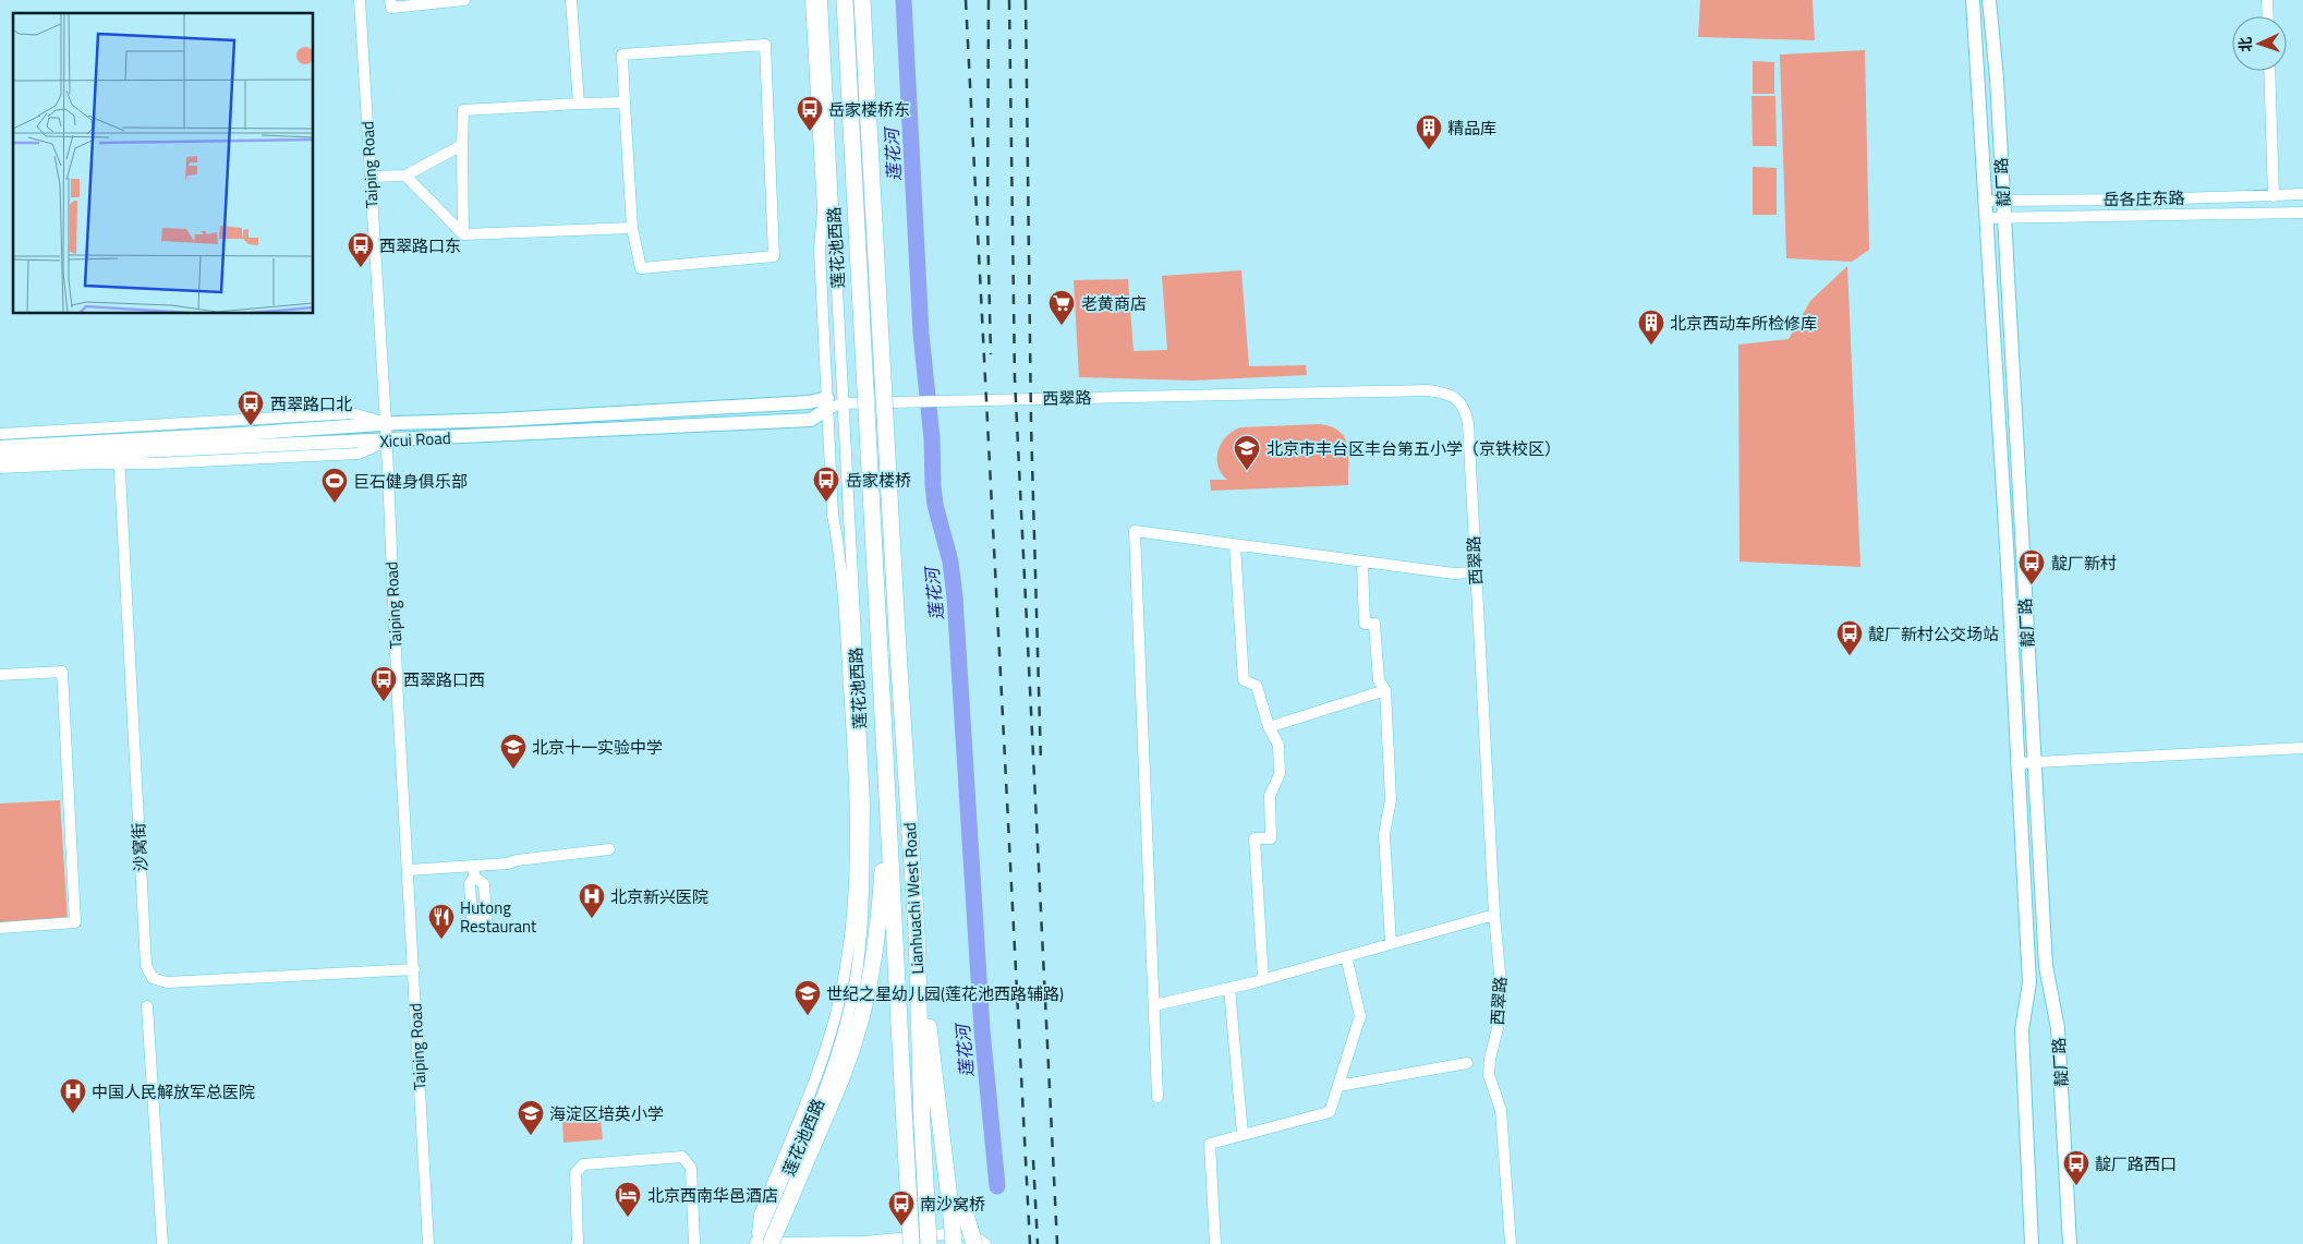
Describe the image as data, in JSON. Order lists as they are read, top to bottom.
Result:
{
  "streets": {
    "highway": ["Lianhuachi West Road"],
    "main road": ["靛厂路", "Xicui Road"],
    "street": [
      "Taiping Road",
      "岳各庄东路",
      "莲花池西路",
      "西翠路",
      "沙窝街"
    ]
  },
  "crossings": [
    ["Taiping Road", "Xicui Road"],
    ["Taiping Road", "沙窝街"],
    ["靛厂路", "岳各庄东路"],
    ["莲花池西路", "西翠路"],
    ["莲花池西路", "Xicui Road"],
    ["西翠路", "Xicui Road"],
    ["Xicui Road", "沙窝街"]
  ],
  "water": ["莲花河"],
  "places": {
    "bus stop": [
      "岳家楼桥东",
      "西翠路口东",
      "西翠路口北",
      "岳家楼桥",
      "靛厂新村",
      "靛厂新村公交场站",
      "西翠路口西",
      "靛厂路西口",
      "南沙窝桥"
    ],
    "building": ["精品库", "北京西动车所检修库"],
    "supermarket": ["老黄商店"],
    "school or university": [
      "北京市丰台区丰台第五小学（京铁校区）",
      "北京十一实验中学",
      "世纪之星幼儿园(莲花池西路辅路)",
      "海淀区培英小学"
    ],
    "sports": ["巨石健身俱乐部"],
    "hospital": ["北京新兴医院", "中国人民解放军总医院"],
    "restaurant": ["Hutong Restaurant"],
    "hotel": ["北京西南华邑酒店"]
  },
  "north": "left"
}
